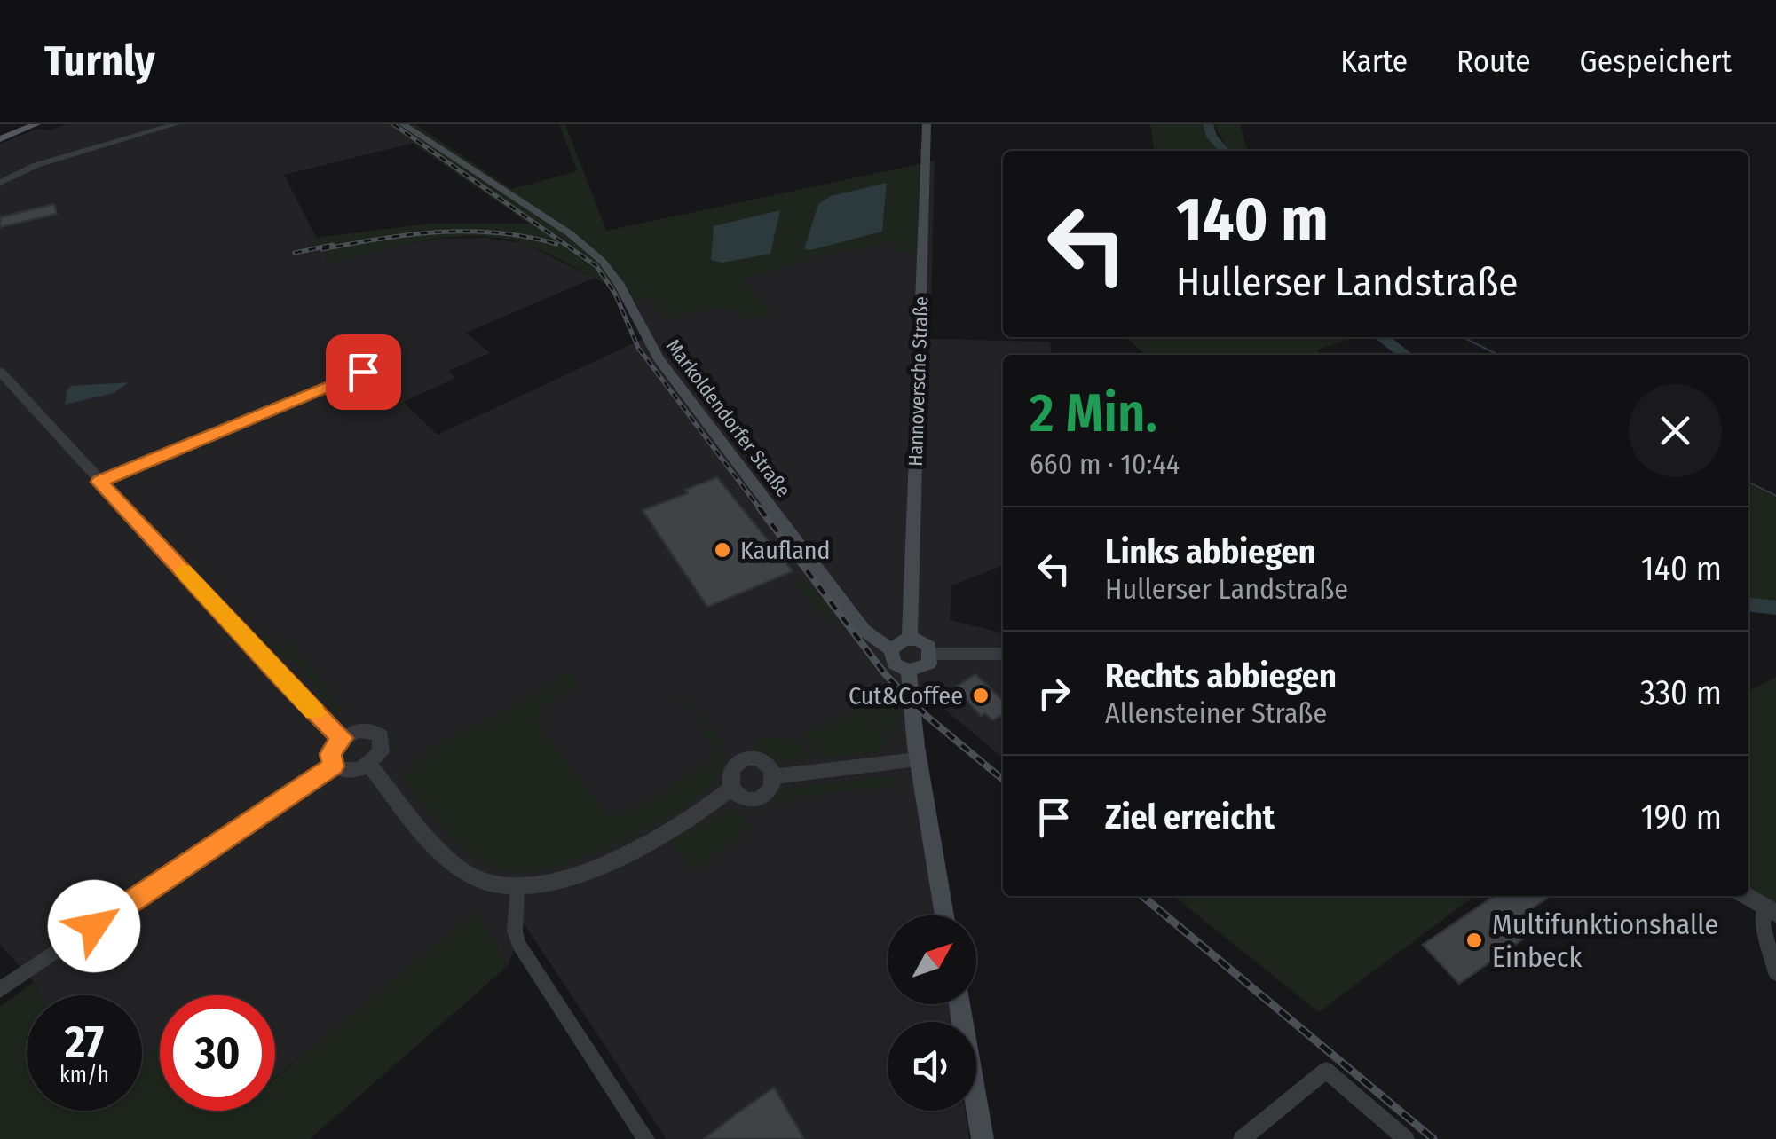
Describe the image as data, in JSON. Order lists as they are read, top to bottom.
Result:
{
  "streets": {
    "main road": ["Hannoversche Straße", "Markoldendorfer Straße"]
  },
  "crossings": [
    ["Hannoversche Straße", "Markoldendorfer Straße"]
  ],
  "places": ["Kaufland", "Cut&Coffee", "Multifunktionshalle Einbeck"],
  "north": "top right",
  "page": {
    "header": "Turnly",
    "nav": ["Karte", "Route", "Gespeichert"],
    "turn": ["140 m", "Hullerser Landstraße"],
    "heading": ["2 Min.", "660 m · 10:44"],
    "list": [
      {
        "name": "Links abbiegen",
        "note": "Hullerser Landstraße",
        "value": "140 m"
      },
      {
        "name": "Rechts abbiegen",
        "note": "Allensteiner Straße",
        "value": "330 m"
      },
      {
        "name": "Ziel erreicht",
        "value": "190 m"
      }
    ],
    "speed": "27 km/h",
    "limit": "30"
  }
}
